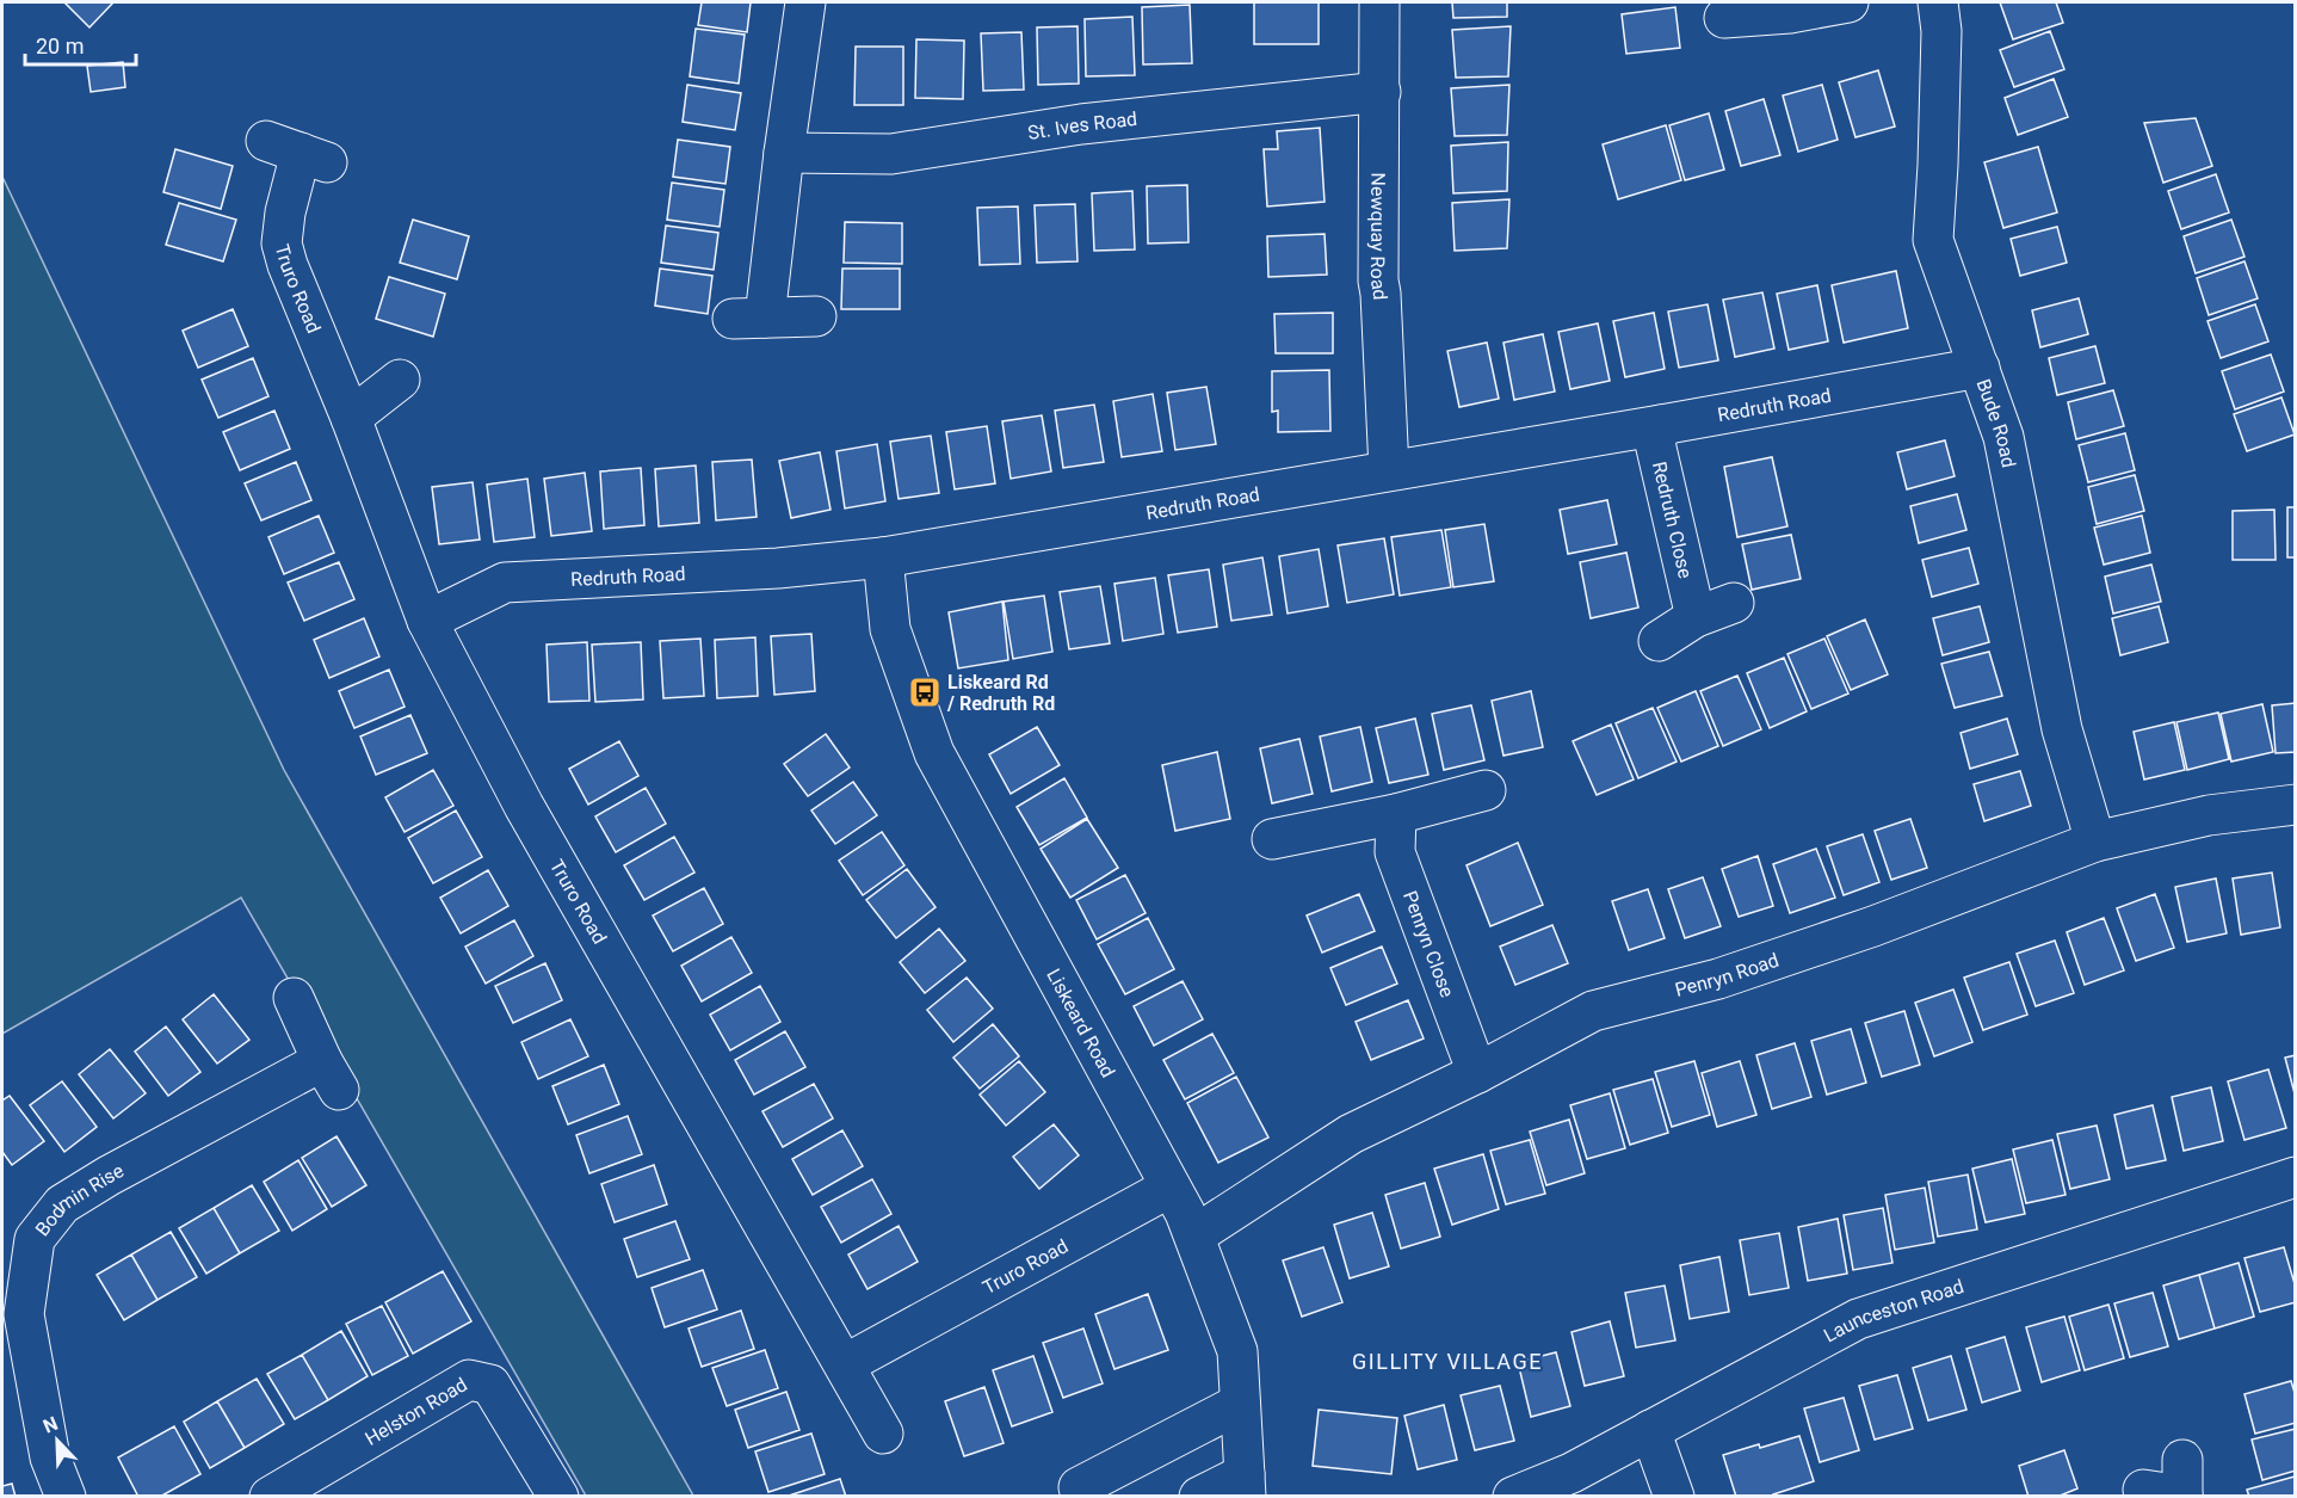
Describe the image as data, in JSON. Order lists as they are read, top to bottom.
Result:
{
  "streets": {
    "street": [
      "St. Ives Road",
      "Newquay Road",
      "Truro Road",
      "Redruth Road",
      "Bude Road",
      "Redruth Close",
      "Penryn Close",
      "Penryn Road",
      "Liskeard Road",
      "Bodmin Rise",
      "Launceston Road",
      "Helston Road"
    ]
  },
  "crossings": [
    ["St. Ives Road", "Newquay Road"],
    ["Newquay Road", "Redruth Road"],
    ["Truro Road", "Redruth Road"],
    ["Truro Road", "Liskeard Road"],
    ["Redruth Road", "Bude Road"],
    ["Redruth Road", "Redruth Close"],
    ["Redruth Road", "Liskeard Road"],
    ["Bude Road", "Penryn Road"],
    ["Penryn Close", "Penryn Road"],
    ["Penryn Road", "Liskeard Road"]
  ],
  "districts": ["GILLITY VILLAGE"],
  "places": {
    "bus stop": ["Liskeard Rd / Redruth Rd"]
  },
  "scale_bar": "20 m",
  "north": "top left"
}
